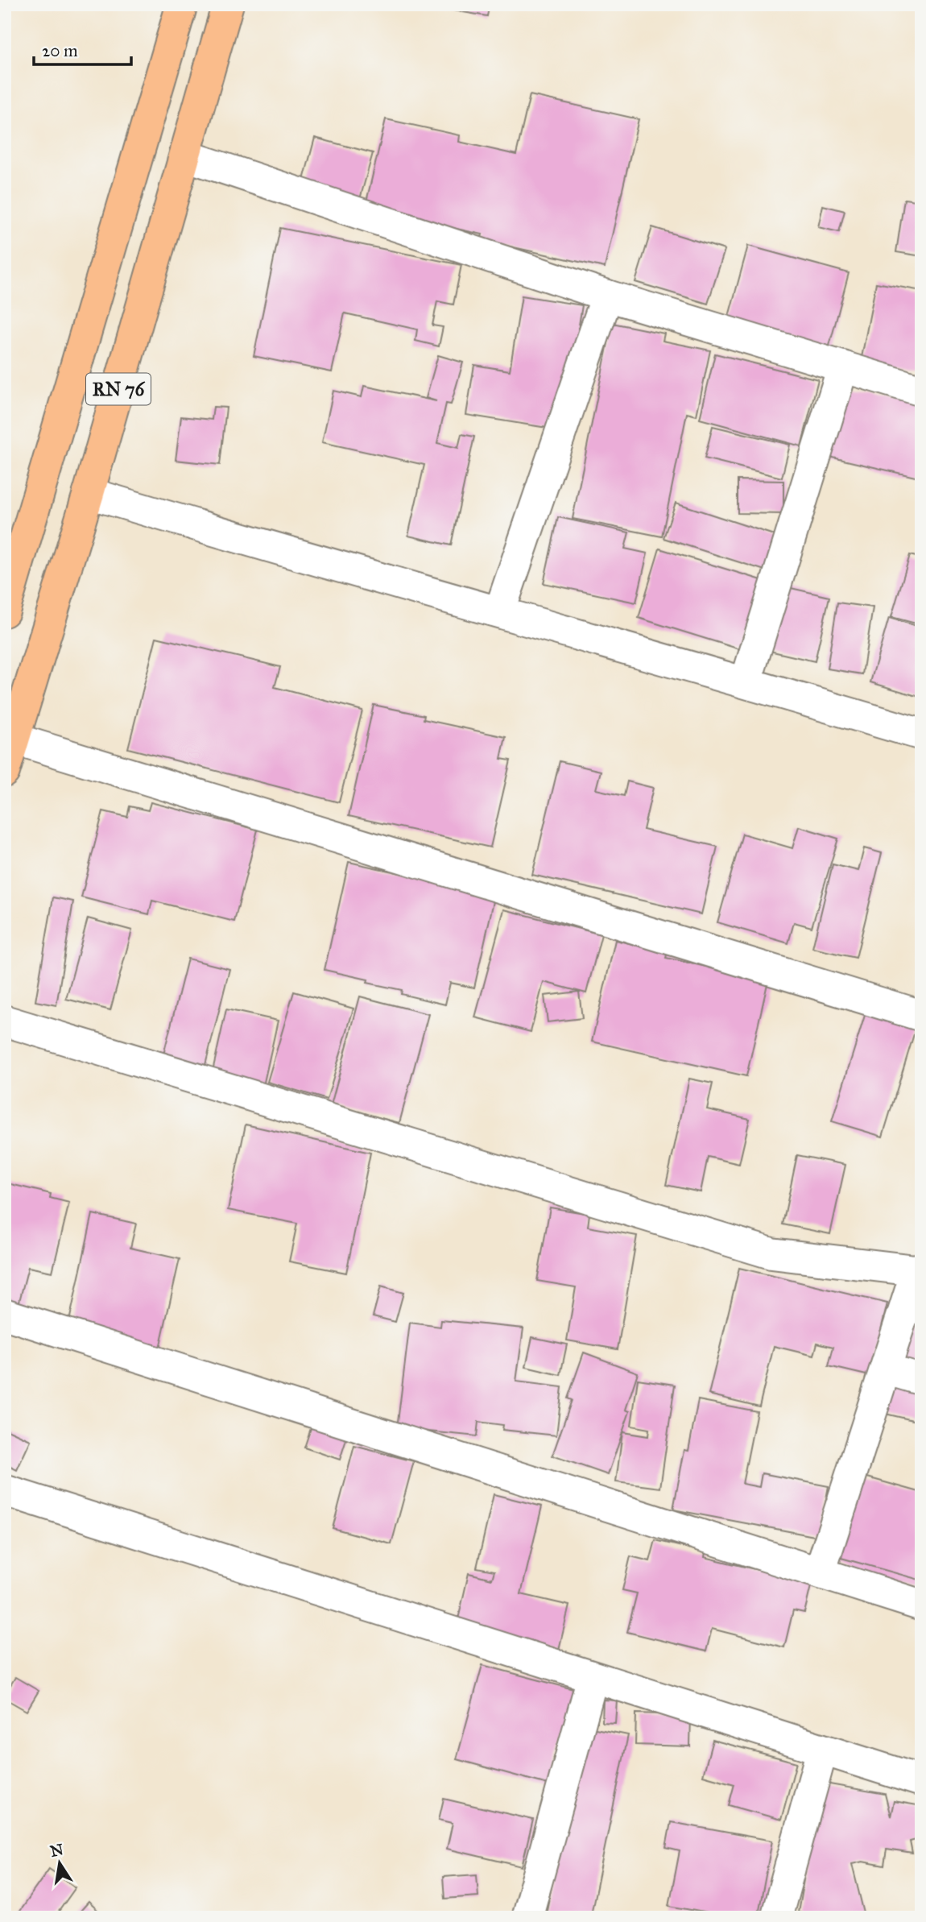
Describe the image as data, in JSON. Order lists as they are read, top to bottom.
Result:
{
  "streets": {
    "highway": ["RN 76"]
  },
  "scale_bar": "20 m",
  "north": "top"
}
